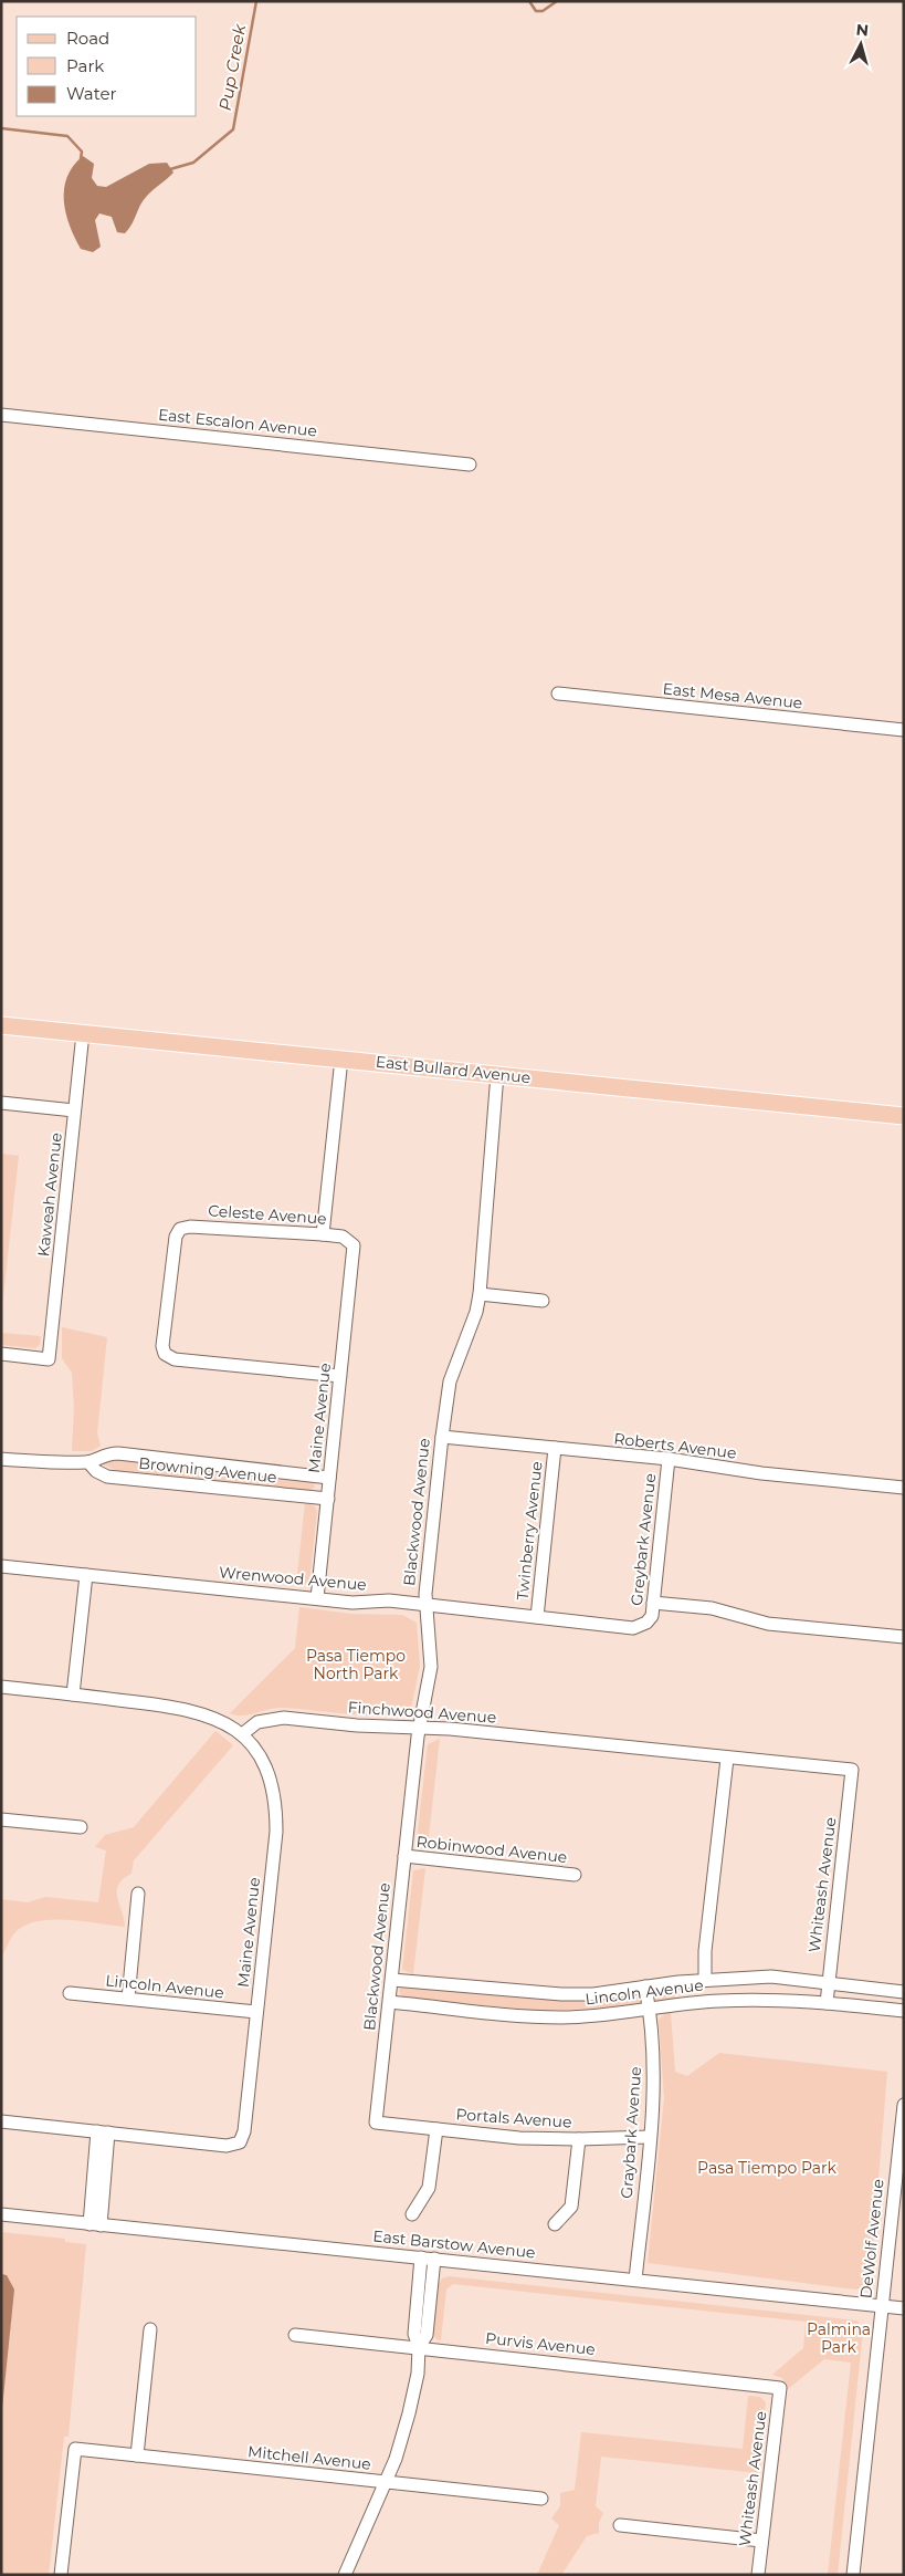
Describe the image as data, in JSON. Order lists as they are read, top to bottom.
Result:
{
  "streets": {
    "main road": ["East Bullard Avenue"],
    "street": [
      "East Escalon Avenue",
      "East Mesa Avenue",
      "Kaweah Avenue",
      "Celeste Avenue",
      "Maine Avenue",
      "Roberts Avenue",
      "Browning Avenue",
      "Blackwood Avenue",
      "Twinberry Avenue",
      "Greybark Avenue",
      "Wrenwood Avenue",
      "Finchwood Avenue",
      "Robinwood Avenue",
      "Whiteash Avenue",
      "Lincoln Avenue",
      "Portals Avenue",
      "Graybark Avenue",
      "DeWolf Avenue",
      "East Barstow Avenue",
      "Purvis Avenue",
      "Mitchell Avenue"
    ]
  },
  "crossings": [
    ["East Bullard Avenue", "Kaweah Avenue"],
    ["East Bullard Avenue", "Blackwood Avenue"],
    ["Celeste Avenue", "Maine Avenue"],
    ["Maine Avenue", "Browning Avenue"],
    ["Maine Avenue", "Wrenwood Avenue"],
    ["Maine Avenue", "Finchwood Avenue"],
    ["Maine Avenue", "Lincoln Avenue"],
    ["Roberts Avenue", "Blackwood Avenue"],
    ["Roberts Avenue", "Twinberry Avenue"],
    ["Roberts Avenue", "Greybark Avenue"],
    ["Blackwood Avenue", "Wrenwood Avenue"],
    ["Blackwood Avenue", "Finchwood Avenue"],
    ["Blackwood Avenue", "Robinwood Avenue"],
    ["Blackwood Avenue", "Lincoln Avenue"],
    ["Blackwood Avenue", "Portals Avenue"],
    ["Twinberry Avenue", "Wrenwood Avenue"],
    ["Greybark Avenue", "Wrenwood Avenue"],
    ["Finchwood Avenue", "Whiteash Avenue"],
    ["Whiteash Avenue", "Lincoln Avenue"],
    ["Whiteash Avenue", "Purvis Avenue"],
    ["Lincoln Avenue", "Graybark Avenue"],
    ["Portals Avenue", "Graybark Avenue"],
    ["Graybark Avenue", "East Barstow Avenue"],
    ["DeWolf Avenue", "East Barstow Avenue"]
  ],
  "water": ["Pup Creek"],
  "parks": ["Pasa Tiempo North Park", "Pasa Tiempo Park", "Palmina Park"],
  "legend": ["Road", "Park", "Water"],
  "north": "top"
}
